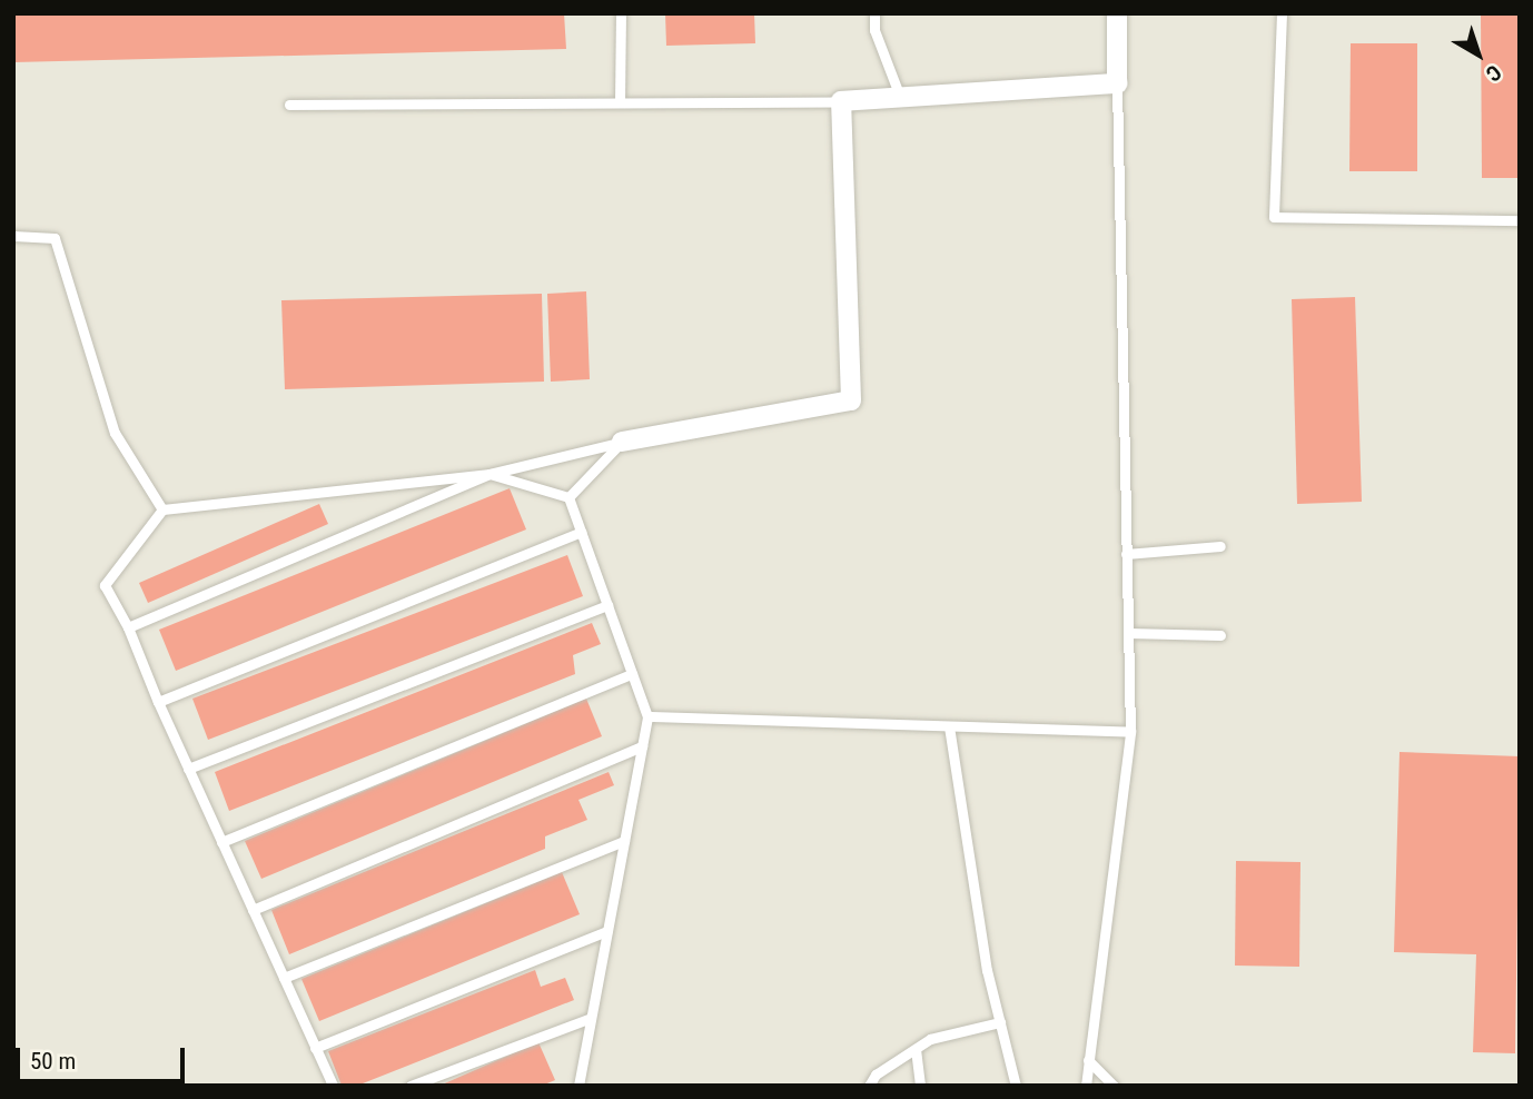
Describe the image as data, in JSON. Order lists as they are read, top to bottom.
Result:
{
  "scale_bar": "50 m",
  "north": "bottom right"
}
